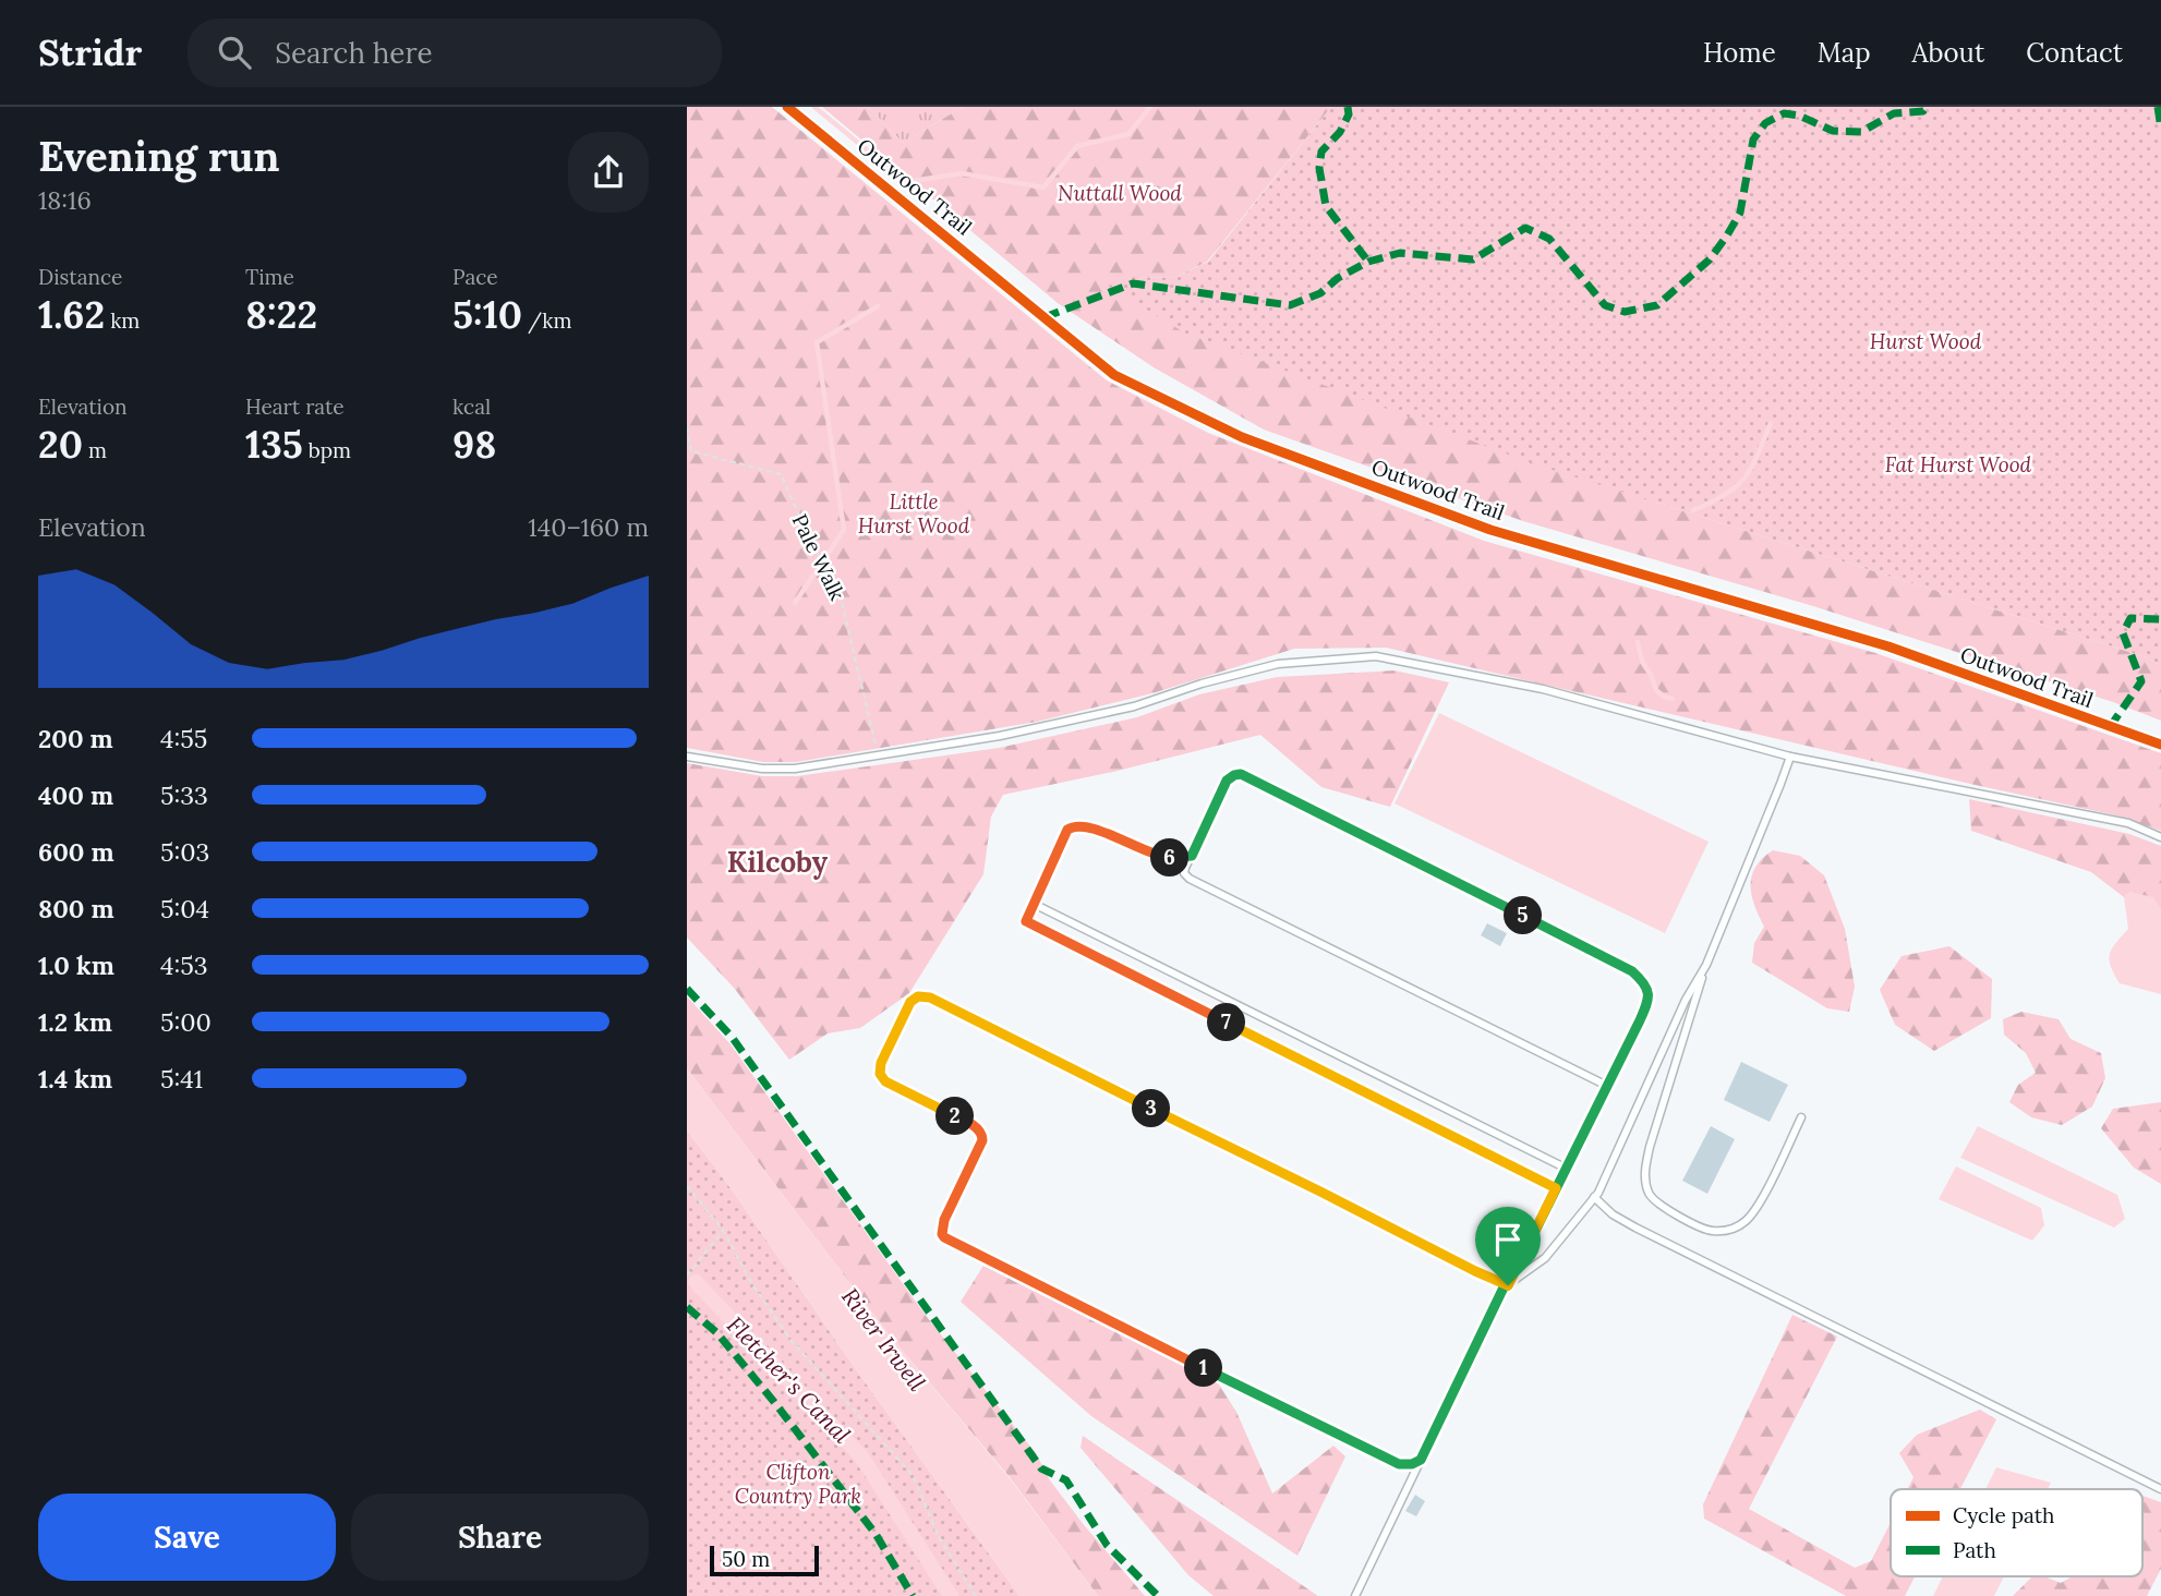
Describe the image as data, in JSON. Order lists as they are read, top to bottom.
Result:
{
  "streets": {
    "path": ["Pale Walk"],
    "cycle path": ["Outwood Trail"]
  },
  "districts": ["Kilcoby"],
  "water": ["River Irwell", "Fletcher's Canal"],
  "parks": [
    "Nuttall Wood",
    "Hurst Wood",
    "Fat Hurst Wood",
    "Little Hurst Wood",
    "Clifton Country Park"
  ],
  "legend": ["Cycle path", "Path"],
  "scale_bar": "50 m",
  "page": {
    "header": "Stridr",
    "search": "Search here",
    "nav": [
      "Home",
      "Map",
      "About",
      "Contact"
    ],
    "heading": ["Evening run", "18:16"],
    "stats": [
      ["Distance", "1.62 km"],
      ["Time", "8:22"],
      ["Pace", "5:10 /km"],
      ["Elevation", "20 m"],
      ["Heart rate", "135 bpm"],
      ["kcal", "98"]
    ],
    "chart": ["Elevation", "140–160 m"],
    "list": [
      {
        "name": "200 m",
        "note": "4:55"
      },
      {
        "name": "400 m",
        "note": "5:33"
      },
      {
        "name": "600 m",
        "note": "5:03"
      },
      {
        "name": "800 m",
        "note": "5:04"
      },
      {
        "name": "1.0 km",
        "note": "4:53"
      },
      {
        "name": "1.2 km",
        "note": "5:00"
      },
      {
        "name": "1.4 km",
        "note": "5:41"
      }
    ],
    "pins": [
      "6",
      "5",
      "7",
      "3",
      "2",
      "1"
    ],
    "buttons": ["Save", "Share"],
    "scale": "50 m"
  }
}
